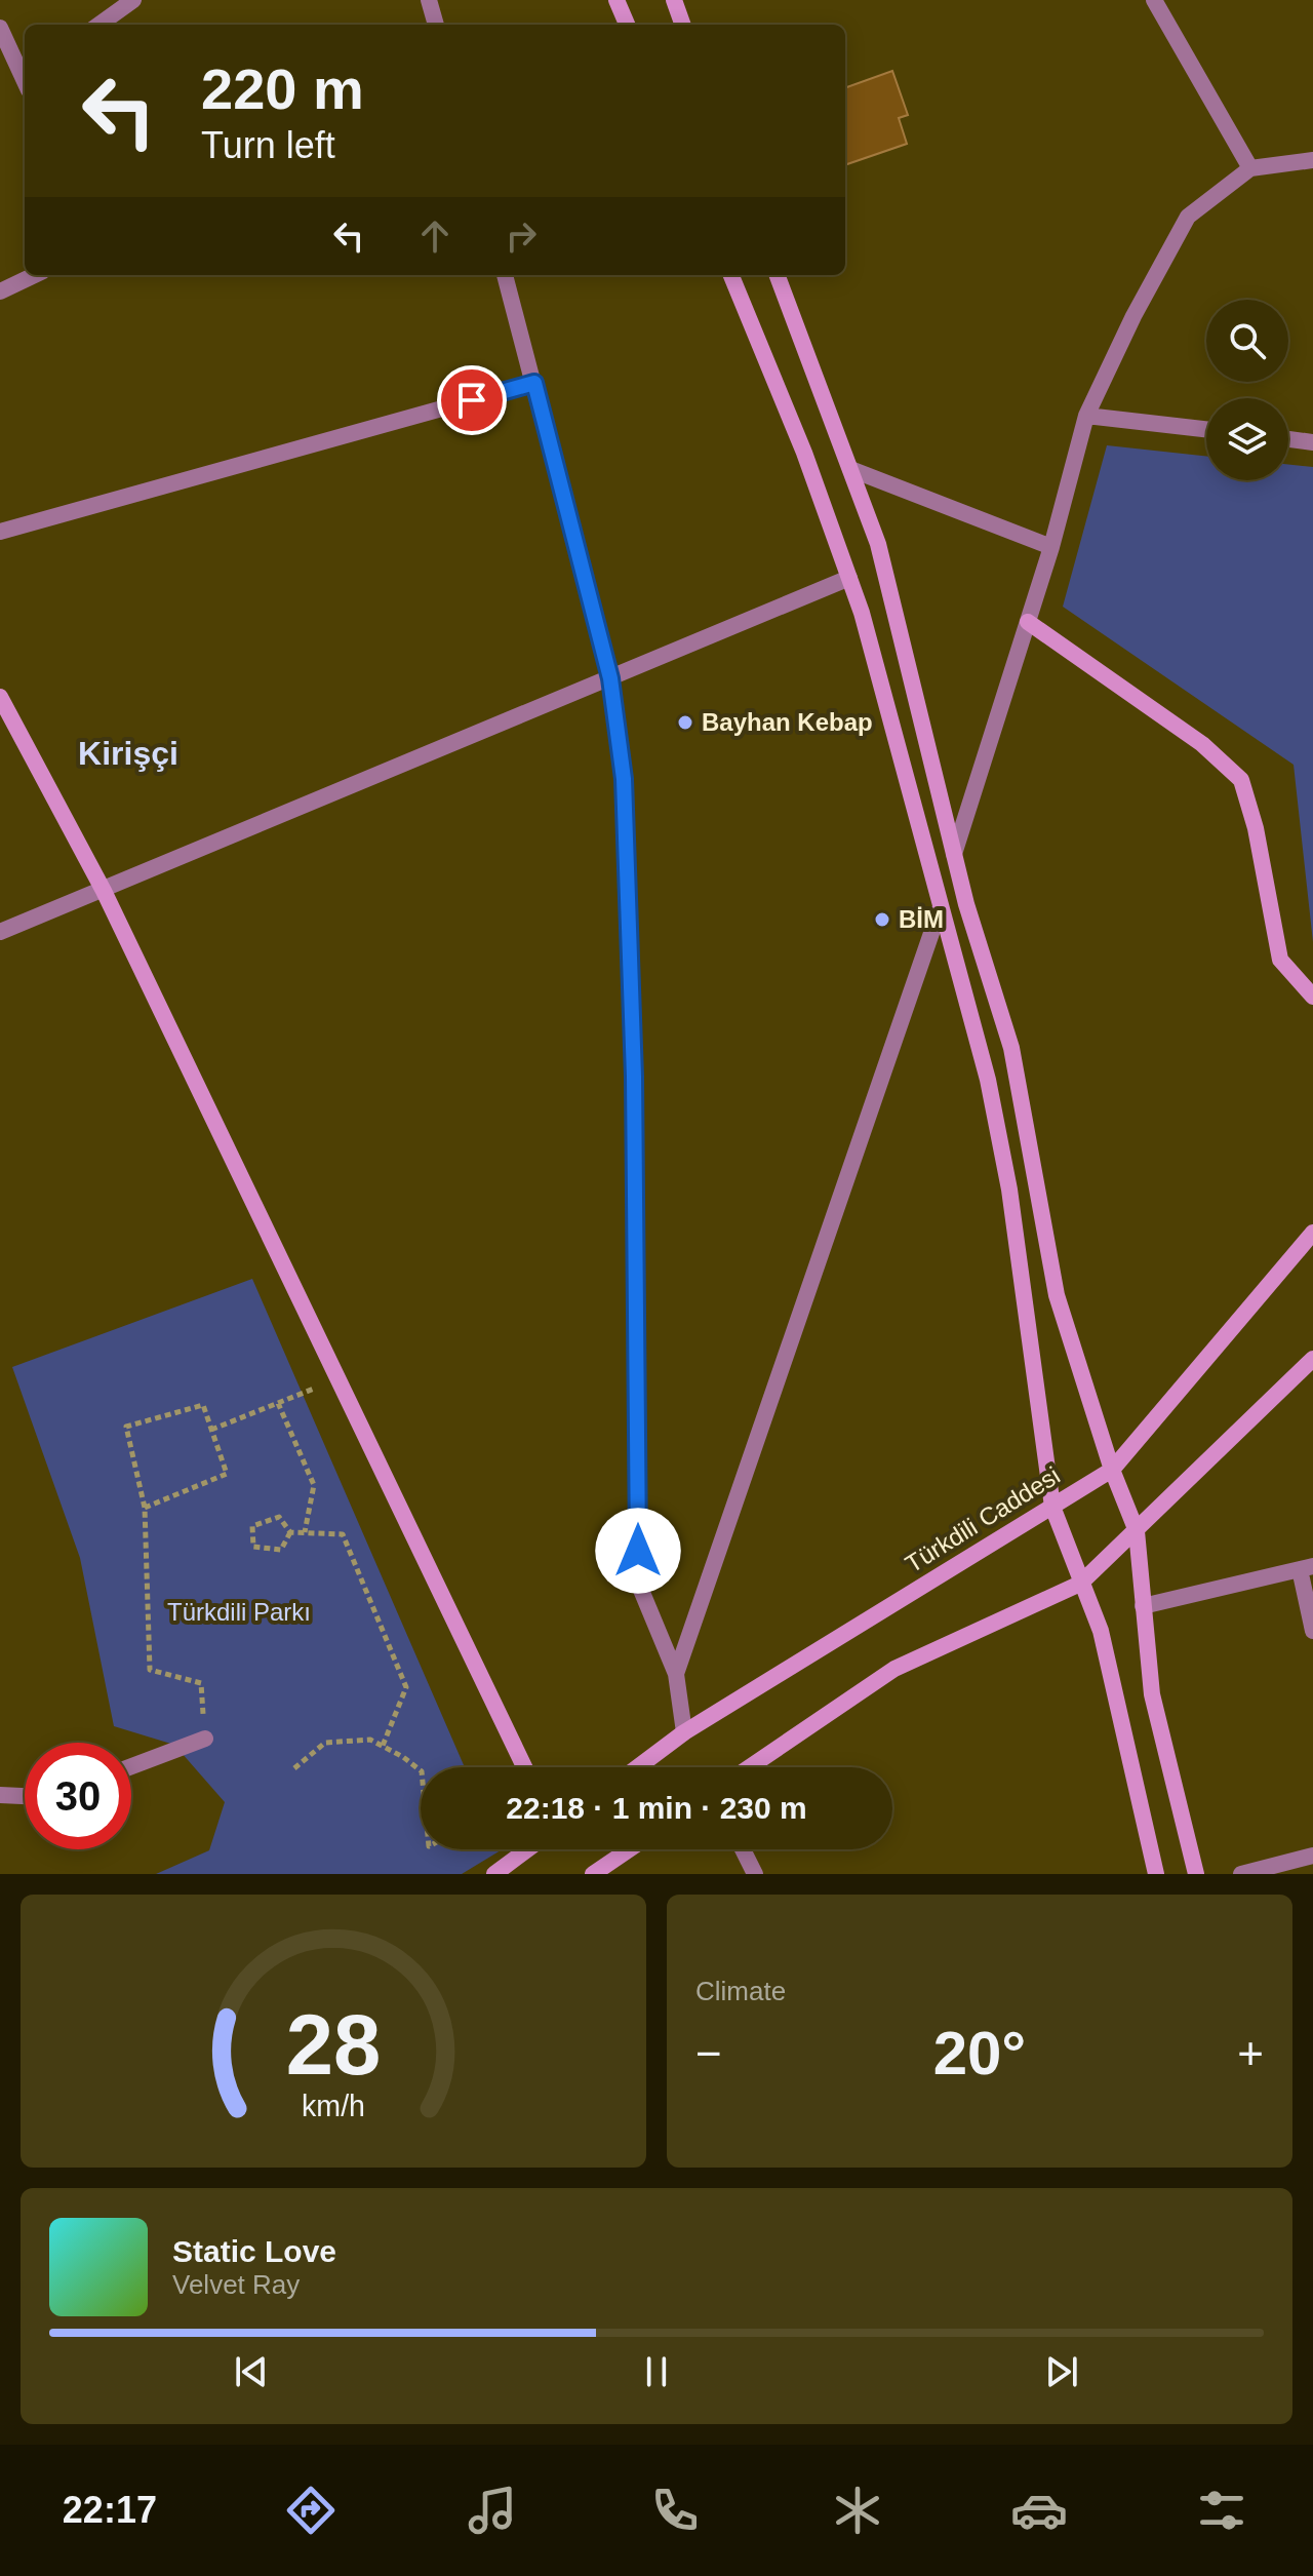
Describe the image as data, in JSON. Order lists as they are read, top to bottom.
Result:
{
  "streets": {
    "main road": ["Türkdili Caddesi"]
  },
  "districts": ["Kirişçi"],
  "parks": ["Türkdili Parkı"],
  "places": ["Bayhan Kebap", "BİM"],
  "page": {
    "turn": ["220 m", "Turn left"],
    "limit": "30",
    "trip": "22:18 · 1 min · 230 m",
    "tile": "Climate",
    "heat": ["−", "20°", "+"],
    "song": ["Static Love", "Velvet Ray"],
    "tabs": "22:17",
    "gauge": ["28", "km/h"]
  }
}
